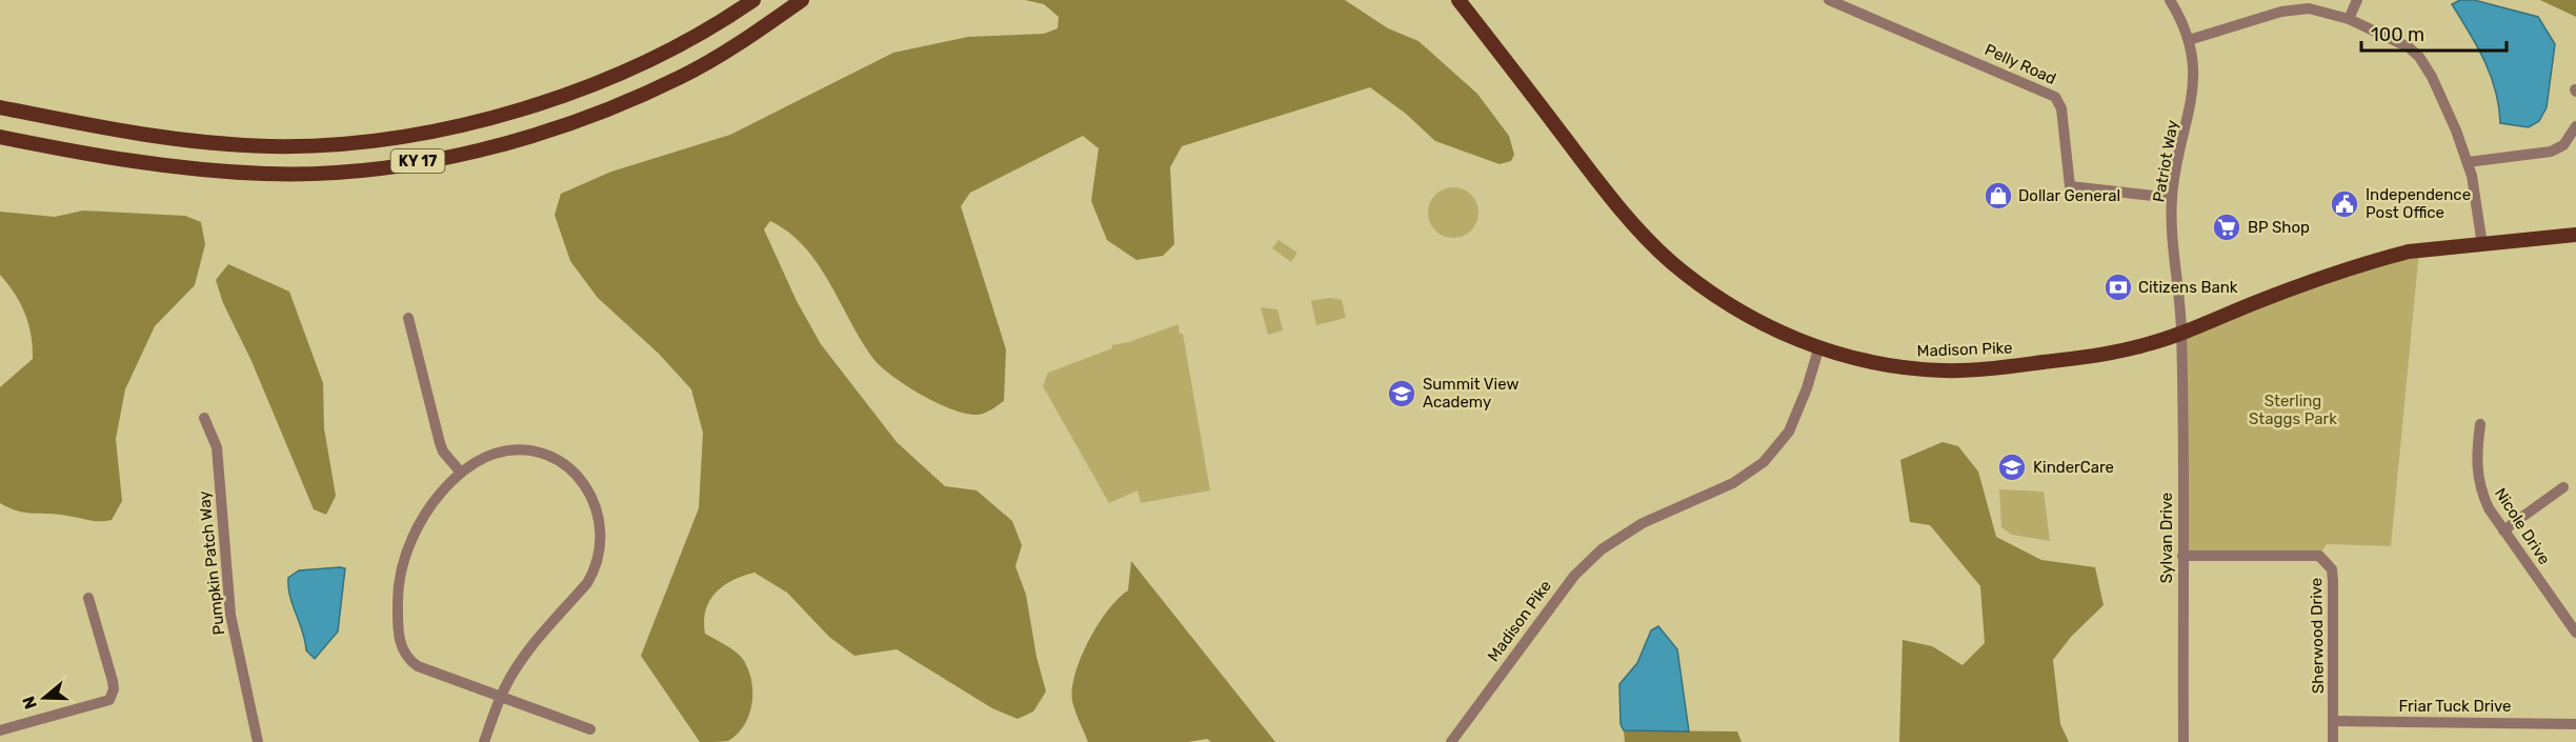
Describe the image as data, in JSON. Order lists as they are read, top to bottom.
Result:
{
  "streets": {
    "main road": ["KY 17", "Madison Pike"],
    "street": [
      "Pelly Road",
      "Patriot Way",
      "Nicole Drive",
      "Sylvan Drive",
      "Pumpkin Patch Way",
      "Sherwood Drive",
      "Friar Tuck Drive"
    ]
  },
  "crossings": [
    ["Pelly Road", "Patriot Way"],
    ["Patriot Way", "Madison Pike"],
    ["Patriot Way", "Sylvan Drive"],
    ["Madison Pike", "Sylvan Drive"],
    ["Sylvan Drive", "Sherwood Drive"],
    ["Sherwood Drive", "Friar Tuck Drive"]
  ],
  "parks": ["Sterling Staggs Park"],
  "places": {
    "shop": ["Dollar General"],
    "public building": ["Independence Post Office"],
    "supermarket": ["BP Shop"],
    "bank": ["Citizens Bank"],
    "school or university": ["Summit View Academy", "KinderCare"]
  },
  "scale_bar": "100 m",
  "north": "left"
}
